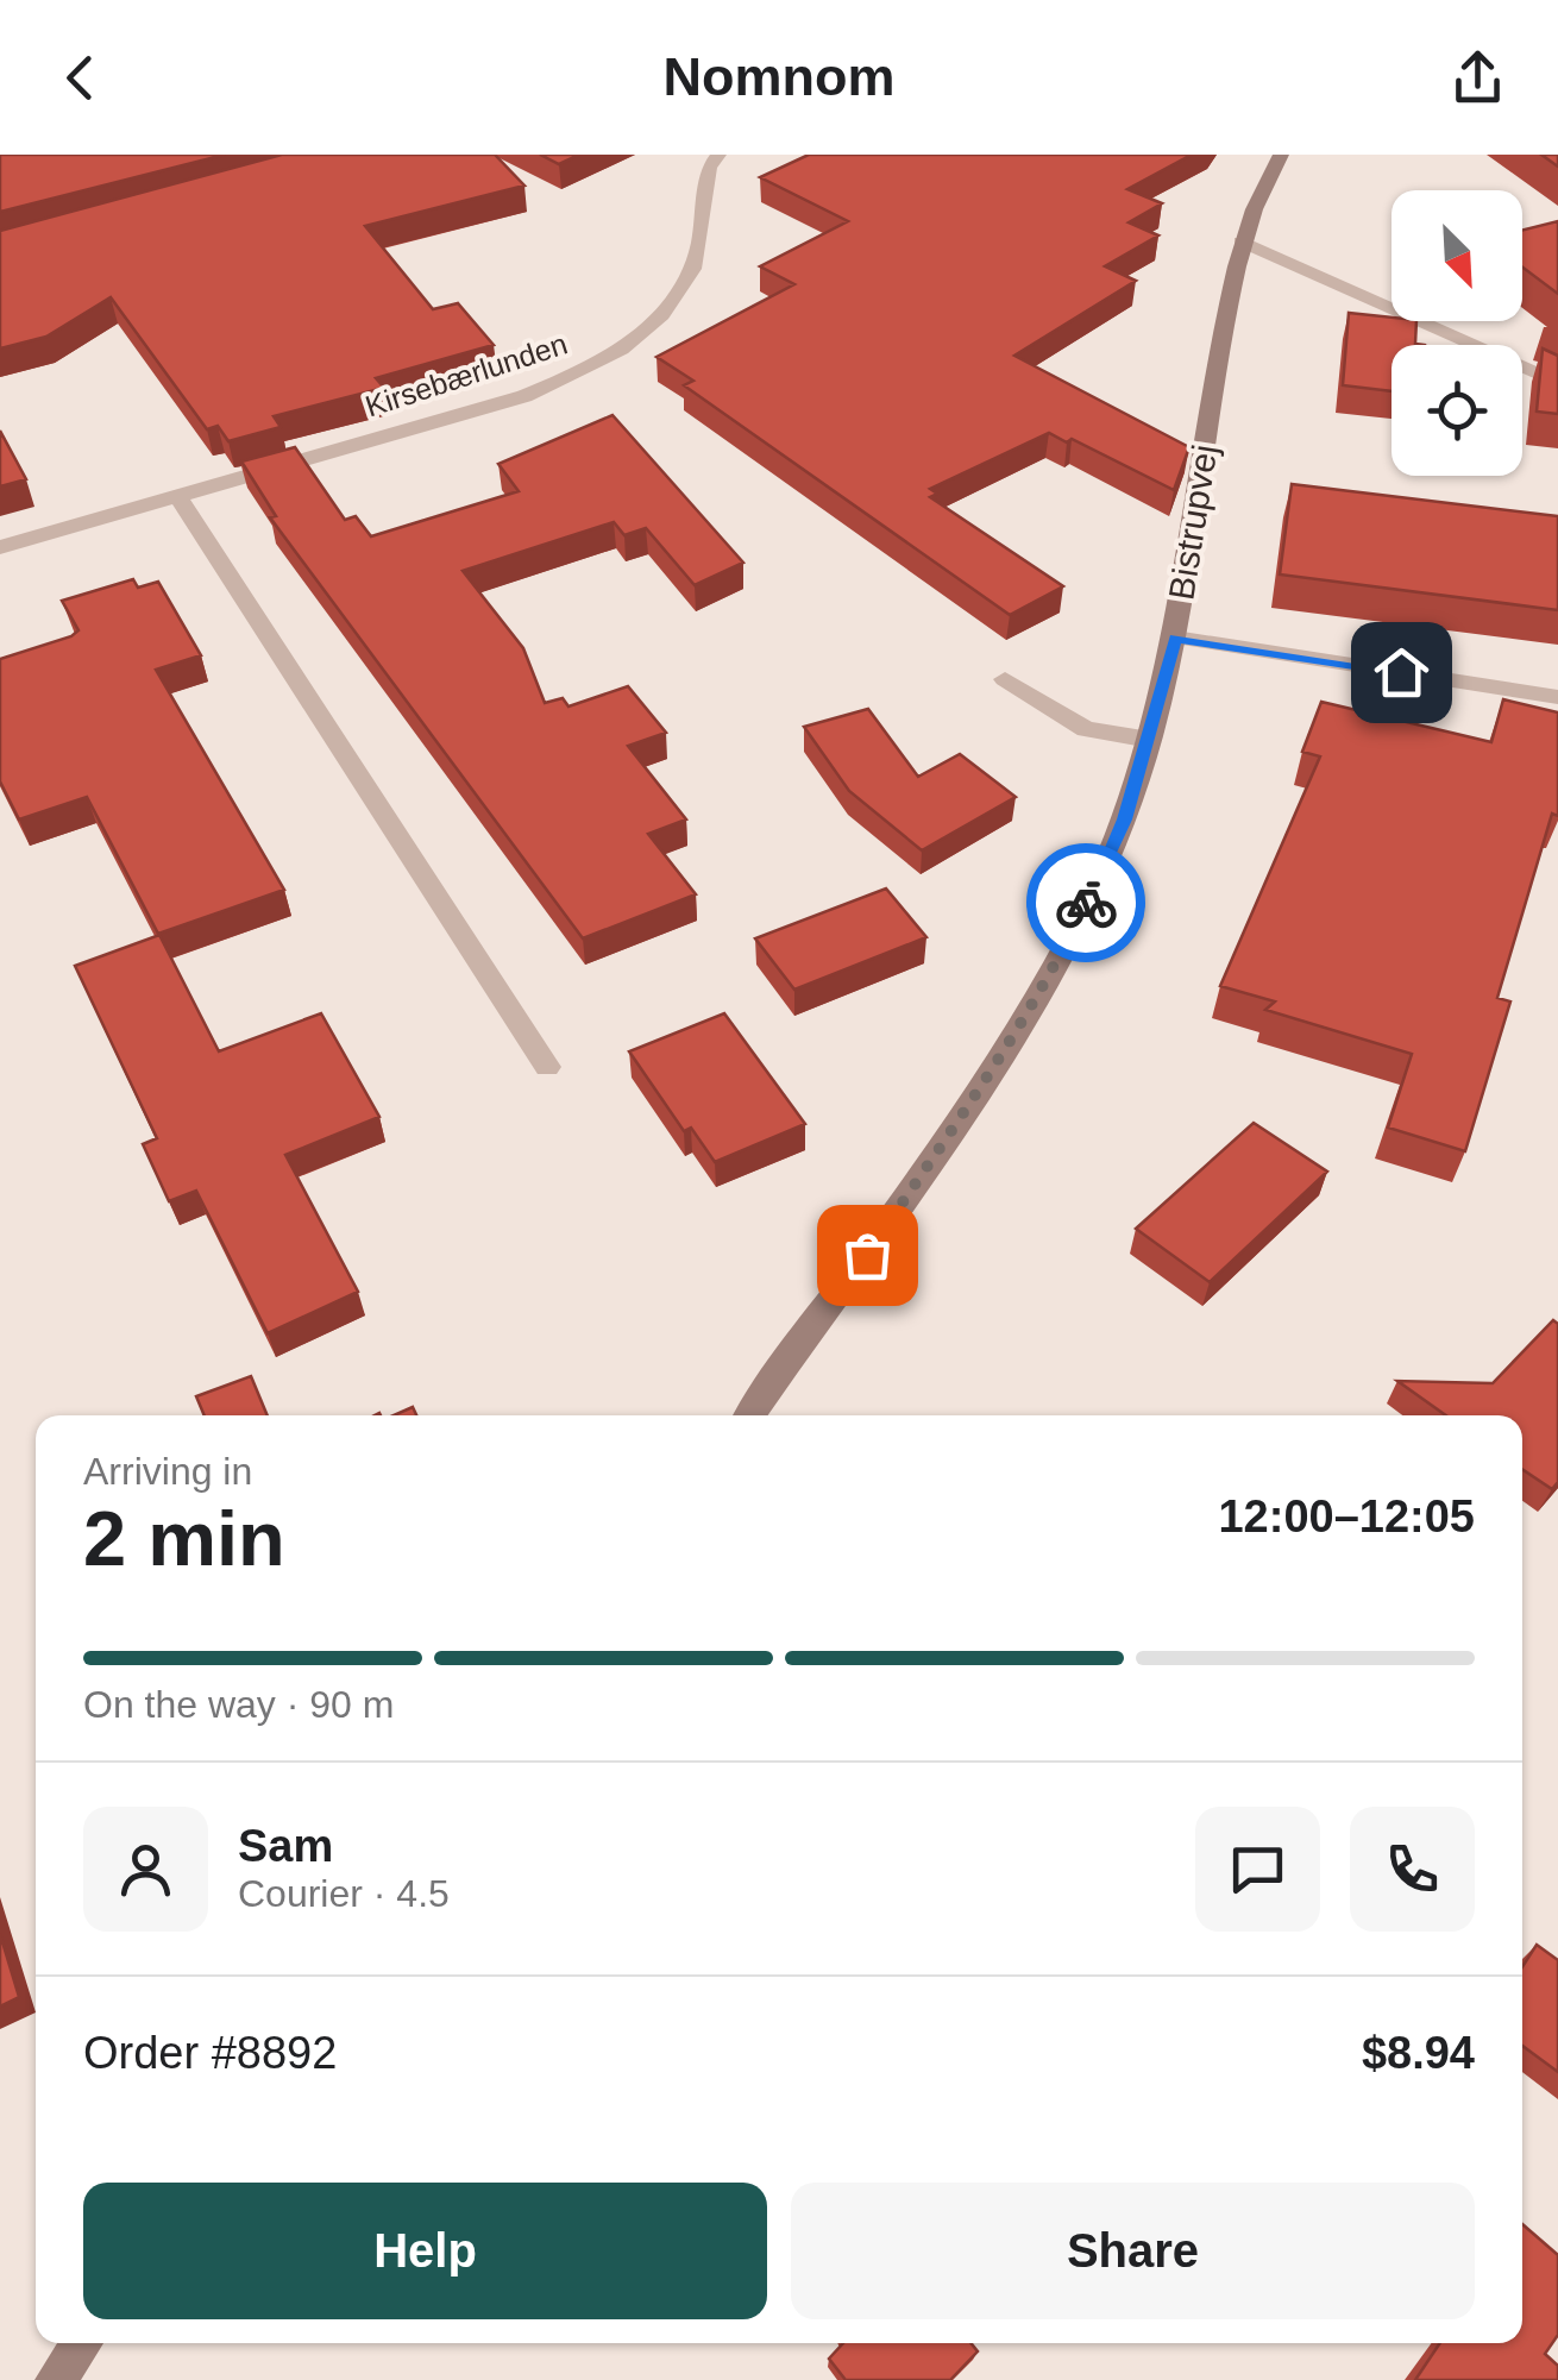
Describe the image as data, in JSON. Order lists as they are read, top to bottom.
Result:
{
  "streets": {
    "main road": ["Bistrupvej"],
    "street": ["Kirsebærlunden"]
  },
  "north": "bottom right",
  "page": {
    "header": "Nomnom",
    "heading": ["2 min", "Arriving in", "12:00–12:05"],
    "panel": [
      "Sam",
      "Courier · 4.5",
      "Order #8892",
      "$8.94"
    ],
    "bar": "On the way · 90 m",
    "buttons": ["Help", "Share"]
  }
}
